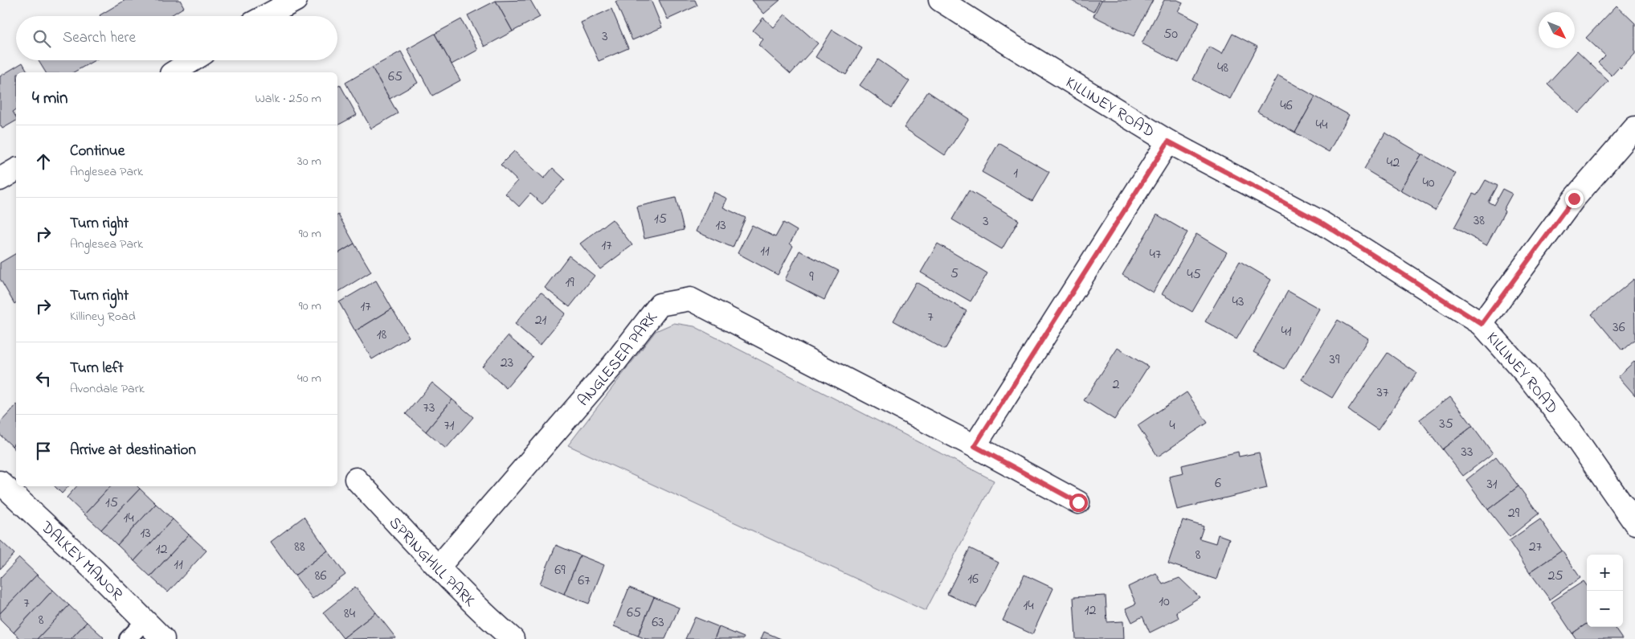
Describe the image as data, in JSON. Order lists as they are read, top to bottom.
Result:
{
  "streets": {
    "street": [
      "KILLINEY ROAD",
      "ANGLESEA PARK",
      "DALKEY MANOR",
      "SPRINGHILL PARK"
    ]
  },
  "crossings": [
    ["ANGLESEA PARK", "SPRINGHILL PARK"]
  ],
  "house_numbers": [
    "50",
    "3",
    "48",
    "65",
    "46",
    "44",
    "42",
    "1",
    "40",
    "15",
    "38",
    "3",
    "13",
    "17",
    "11",
    "47",
    "5",
    "45",
    "9",
    "19",
    "43",
    "17",
    "7",
    "21",
    "36",
    "41",
    "18",
    "39",
    "23",
    "2",
    "37",
    "73",
    "35",
    "71",
    "4",
    "33",
    "6",
    "31",
    "15",
    "29",
    "14",
    "13",
    "88",
    "27",
    "12",
    "8",
    "11",
    "69",
    "86",
    "25",
    "16",
    "67",
    "10",
    "7",
    "14",
    "12",
    "65",
    "84",
    "8",
    "63"
  ],
  "north": "bottom right",
  "page": {
    "search": "Search here",
    "heading": ["4 min", "Walk · 250 m"],
    "list": [
      ["Continue", "Anglesea Park", "30 m"],
      ["Turn right", "Anglesea Park", "90 m"],
      ["Turn right", "Killiney Road", "90 m"],
      ["Turn left", "Avondale Park", "40 m"],
      "Arrive at destination"
    ],
    "map_buttons": ["+", "−"]
  }
}
